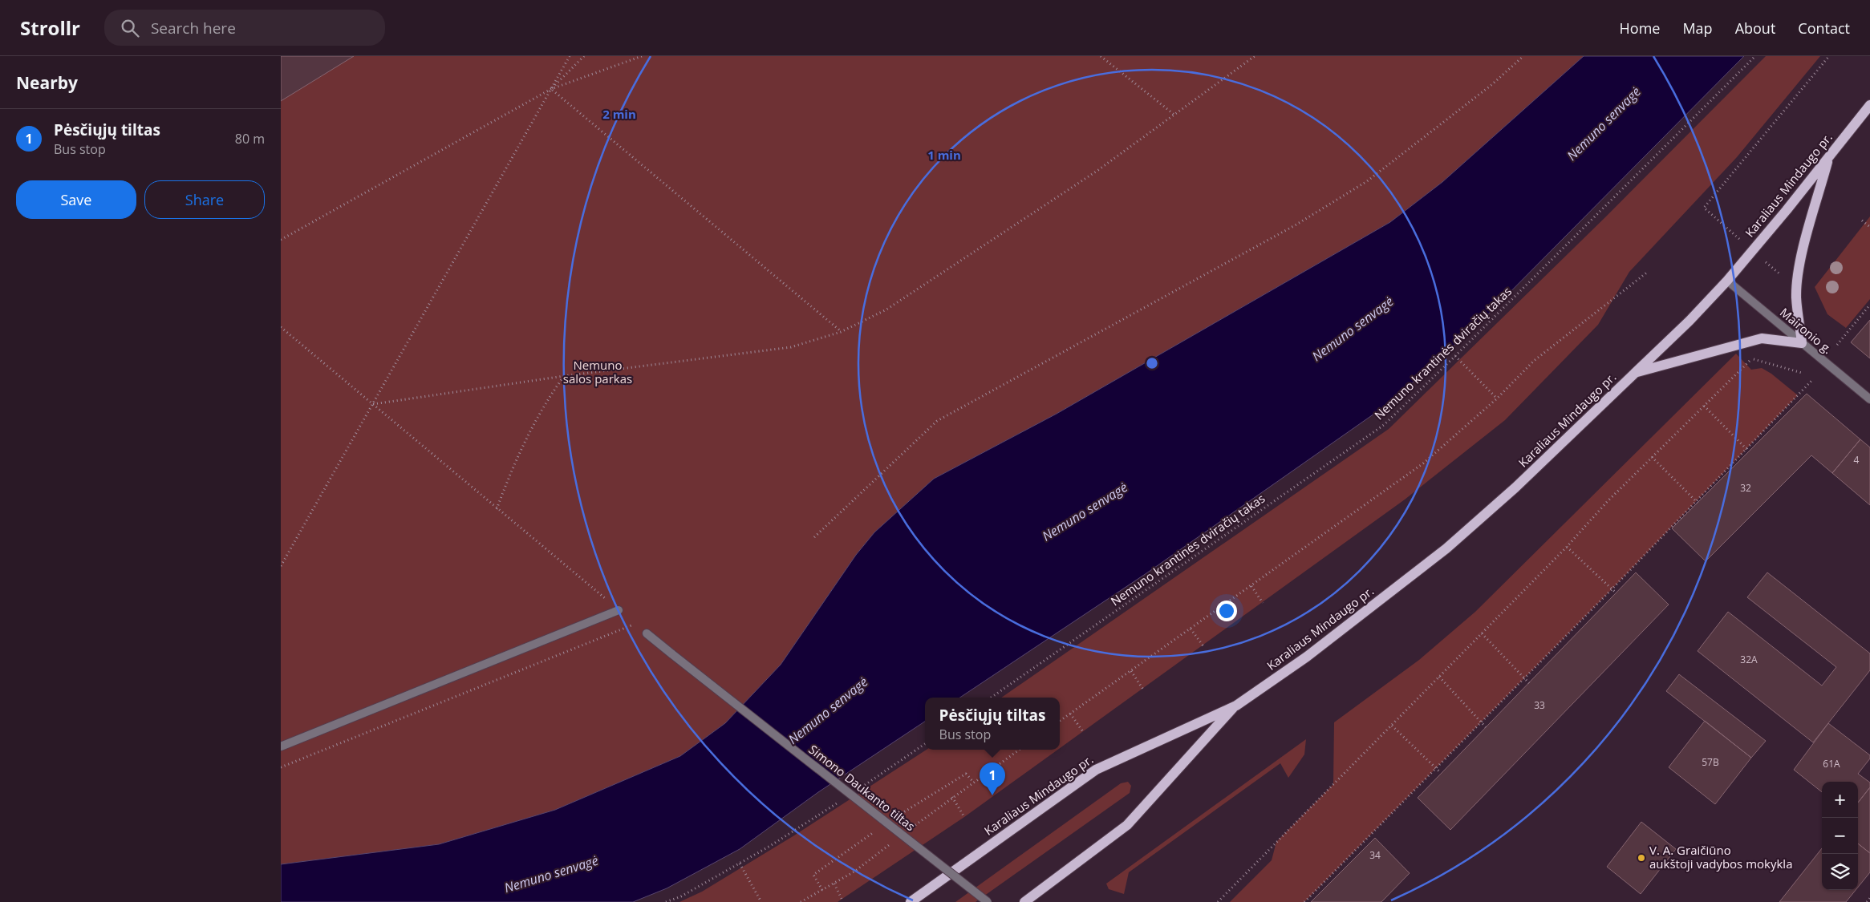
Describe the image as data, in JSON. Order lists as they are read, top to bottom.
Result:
{
  "streets": {
    "main road": ["Karaliaus Mindaugo pr."],
    "street": ["Maironio g.", "Simono Daukanto tiltas"],
    "path": ["Nemuno krantinės dviračių takas"]
  },
  "crossings": [
    ["Karaliaus Mindaugo pr.", "Maironio g."]
  ],
  "water": ["Nemuno senvagė"],
  "parks": ["Nemuno salos parkas"],
  "places": ["V. A. Graičiūno aukštoji vadybos mokykla"],
  "house_numbers": [
    "4",
    "32",
    "32A",
    "33",
    "57B",
    "61A",
    "34"
  ],
  "page": {
    "header": "Strollr",
    "search": "Search here",
    "nav": [
      "Home",
      "Map",
      "About",
      "Contact"
    ],
    "heading": "Nearby",
    "list": [
      {
        "mark": "1",
        "name": "Pėsčiųjų tiltas",
        "note": "Bus stop",
        "value": "80 m"
      }
    ],
    "buttons": ["Save", "Share"],
    "popup": ["Pėsčiųjų tiltas", "Bus stop"],
    "pins": "1",
    "map_buttons": ["+", "−"]
  },
  "rings": ["2 min", "1 min"]
}
